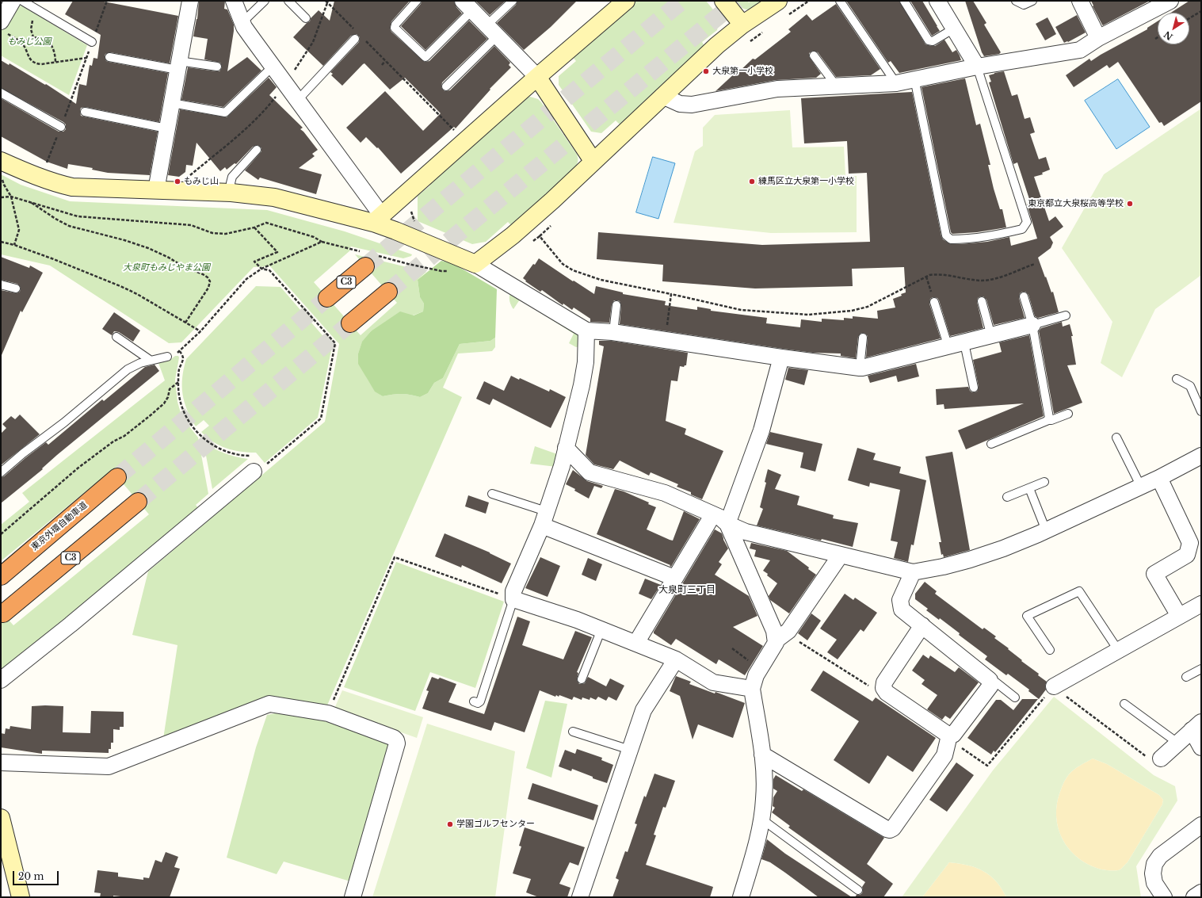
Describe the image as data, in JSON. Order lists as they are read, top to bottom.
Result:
{
  "streets": {
    "highway": ["C3", "東京外環自動車道"]
  },
  "districts": ["大泉町三丁目"],
  "parks": ["もみじ公園", "大泉町もみじやま公園"],
  "places": [
    "大泉第一小学校",
    "もみじ山",
    "練馬区立大泉第一小学校",
    "東京都立大泉桜高等学校",
    "学園ゴルフセンター"
  ],
  "scale_bar": "20 m",
  "north": "bottom left"
}
